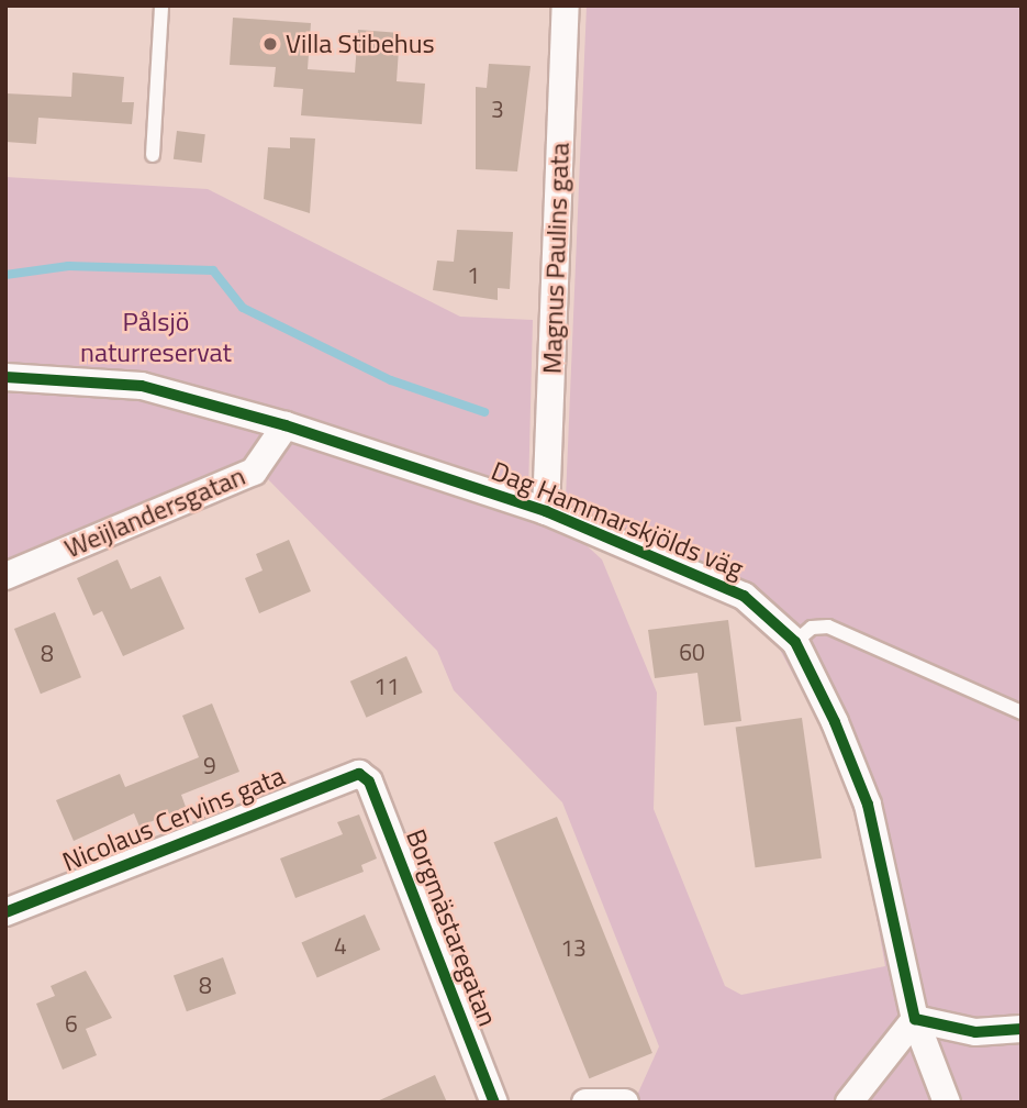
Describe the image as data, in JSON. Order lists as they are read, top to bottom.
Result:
{
  "streets": {
    "street": [
      "Magnus Paulins gata",
      "Weijlandersgatan",
      "Dag Hammarskjölds väg",
      "Nicolaus Cervins gata",
      "Borgmästaregatan"
    ]
  },
  "crossings": [
    ["Magnus Paulins gata", "Dag Hammarskjölds väg"],
    ["Weijlandersgatan", "Dag Hammarskjölds väg"],
    ["Nicolaus Cervins gata", "Borgmästaregatan"]
  ],
  "parks": ["Pålsjö naturreservat"],
  "places": ["Villa Stibehus"],
  "house_numbers": [
    "3",
    "1",
    "60",
    "8",
    "11",
    "9",
    "4",
    "13",
    "8",
    "6"
  ]
}
